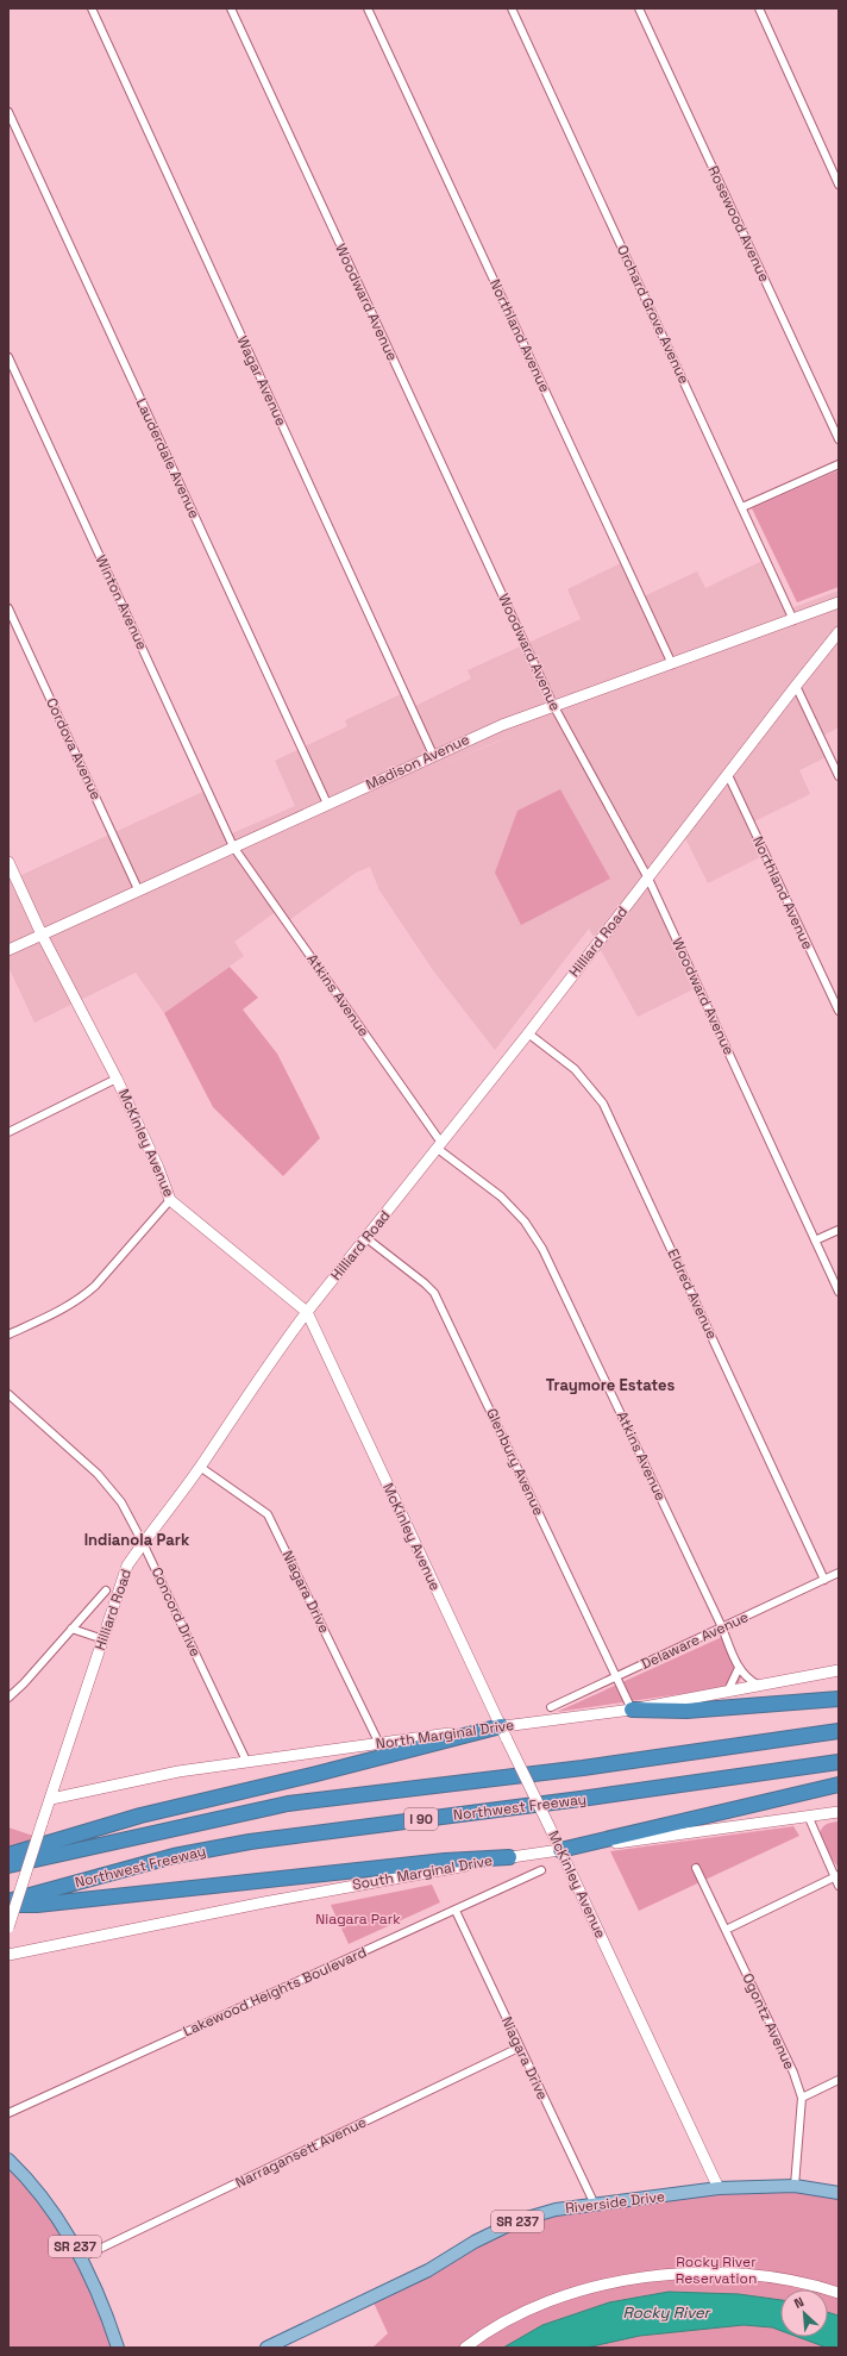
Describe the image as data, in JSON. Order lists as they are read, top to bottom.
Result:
{
  "streets": {
    "highway": ["Northwest Freeway", "I 90"],
    "main road": [
      "Madison Avenue",
      "Hilliard Road",
      "McKinley Avenue",
      "North Marginal Drive",
      "South Marginal Drive",
      "Riverside Drive",
      "SR 237"
    ],
    "street": [
      "Rosewood Avenue",
      "Woodward Avenue",
      "Orchard Grove Avenue",
      "Northland Avenue",
      "Wagar Avenue",
      "Lauderdale Avenue",
      "Winton Avenue",
      "Cordova Avenue",
      "Atkins Avenue",
      "Eldred Avenue",
      "Glenbury Avenue",
      "Niagara Drive",
      "Concord Drive",
      "Delaware Avenue",
      "Lakewood Heights Boulevard",
      "Ogontz Avenue",
      "Narragansett Avenue"
    ]
  },
  "crossings": [
    ["Woodward Avenue", "Madison Avenue"],
    ["Woodward Avenue", "Hilliard Road"],
    ["Orchard Grove Avenue", "Madison Avenue"],
    ["Northland Avenue", "Madison Avenue"],
    ["Northland Avenue", "Hilliard Road"],
    ["Wagar Avenue", "Madison Avenue"],
    ["Lauderdale Avenue", "Madison Avenue"],
    ["Winton Avenue", "Madison Avenue"],
    ["Winton Avenue", "Atkins Avenue"],
    ["Cordova Avenue", "Madison Avenue"],
    ["Madison Avenue", "Atkins Avenue"],
    ["Madison Avenue", "McKinley Avenue"],
    ["Hilliard Road", "Atkins Avenue"],
    ["Hilliard Road", "McKinley Avenue"],
    ["Hilliard Road", "Eldred Avenue"],
    ["Hilliard Road", "Glenbury Avenue"],
    ["Hilliard Road", "Niagara Drive"],
    ["Hilliard Road", "Concord Drive"],
    ["Hilliard Road", "North Marginal Drive"],
    ["Atkins Avenue", "Delaware Avenue"],
    ["Atkins Avenue", "North Marginal Drive"],
    ["McKinley Avenue", "North Marginal Drive"],
    ["McKinley Avenue", "South Marginal Drive"],
    ["McKinley Avenue", "Riverside Drive"],
    ["Eldred Avenue", "Delaware Avenue"],
    ["Glenbury Avenue", "Delaware Avenue"],
    ["Glenbury Avenue", "North Marginal Drive"],
    ["Niagara Drive", "North Marginal Drive"],
    ["Niagara Drive", "Lakewood Heights Boulevard"],
    ["Niagara Drive", "Narragansett Avenue"],
    ["Niagara Drive", "Riverside Drive"],
    ["Concord Drive", "North Marginal Drive"],
    ["Ogontz Avenue", "Riverside Drive"],
    ["Ogontz Avenue", "SR 237"],
    ["Narragansett Avenue", "SR 237"],
    ["Riverside Drive", "SR 237"]
  ],
  "districts": ["Traymore Estates", "Indianola Park"],
  "water": ["Rocky River"],
  "parks": ["Niagara Park", "Rocky River Reservation"],
  "north": "top left"
}
